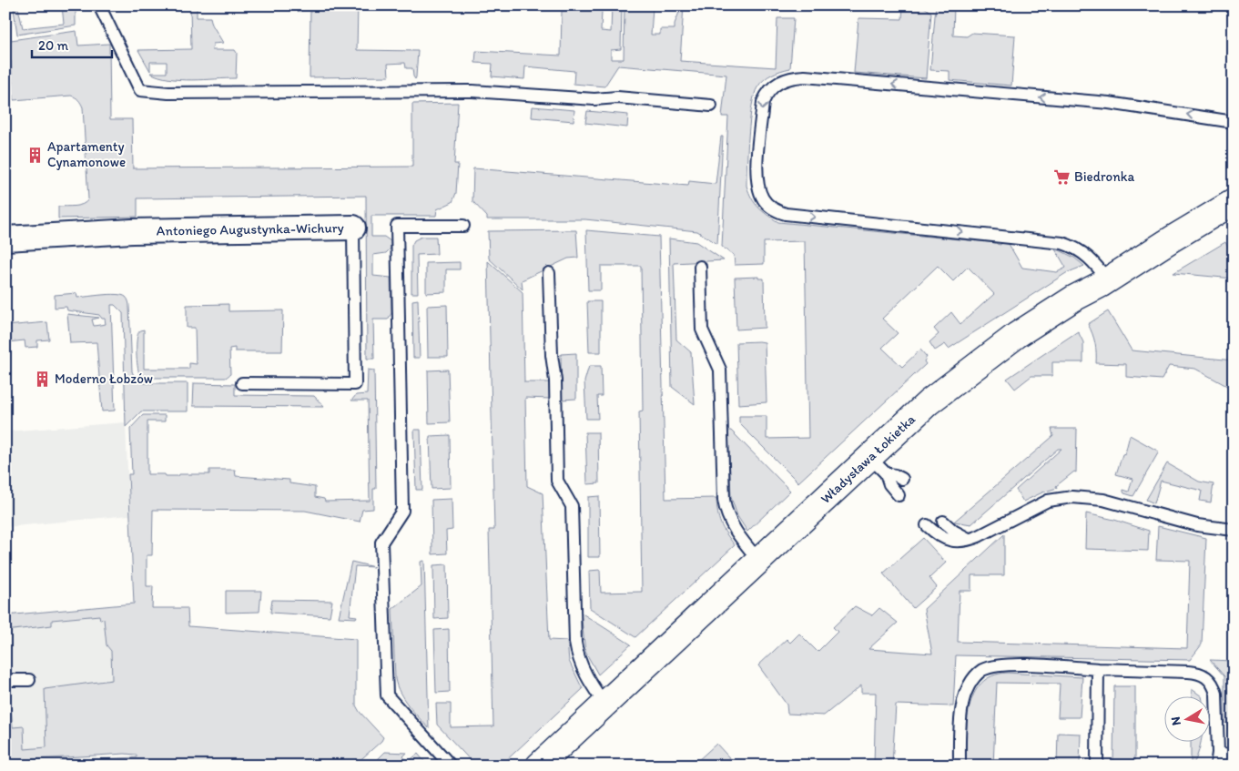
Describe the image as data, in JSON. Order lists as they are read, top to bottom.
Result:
{
  "streets": {
    "street": ["Antoniego Augustynka-Wichury", "Władysława Łokietka"]
  },
  "places": {
    "building": ["Apartamenty Cynamonowe", "Moderno Łobzów"],
    "supermarket": ["Biedronka"]
  },
  "scale_bar": "20 m",
  "north": "left"
}
